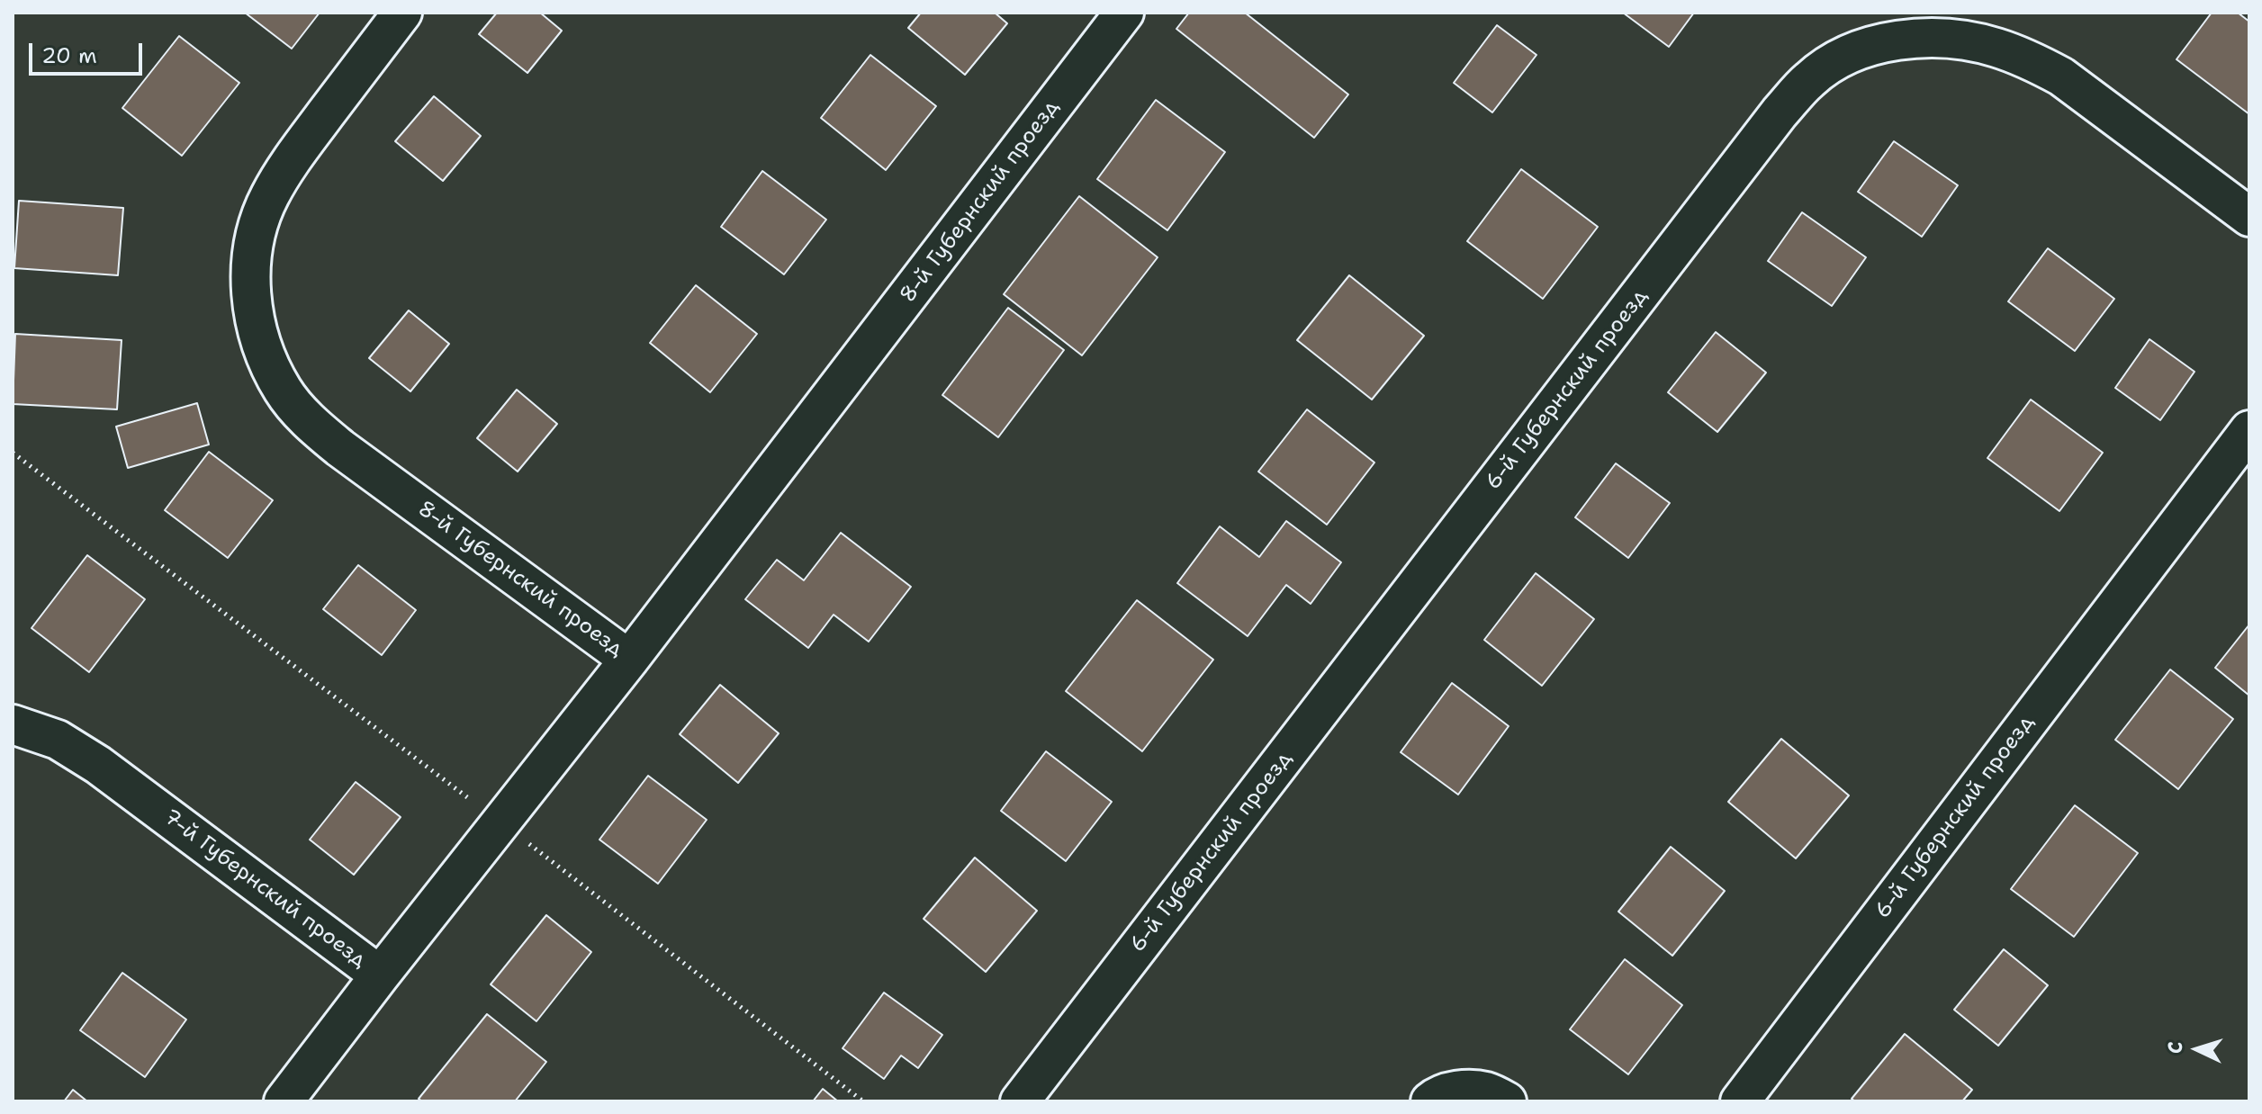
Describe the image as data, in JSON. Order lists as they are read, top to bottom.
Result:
{
  "streets": {
    "street": ["8-й Губернский проезд", "6-й Губернский проезд", "7-й Губернский проезд"]
  },
  "scale_bar": "20 m",
  "north": "left"
}
